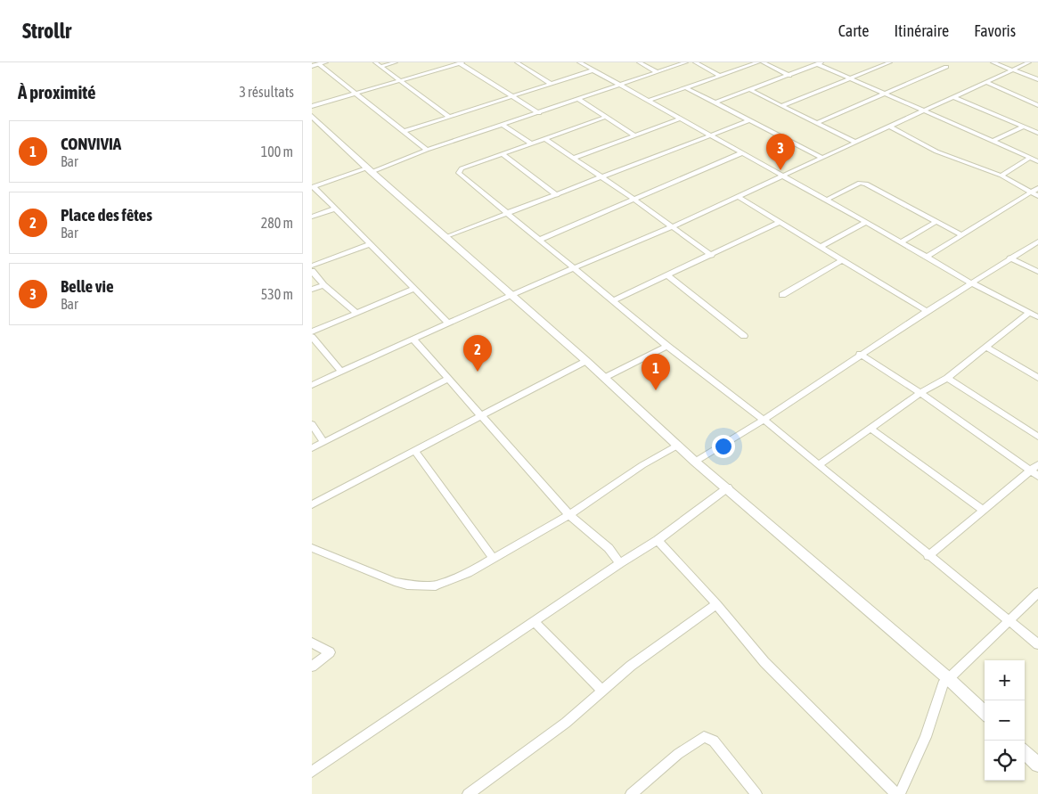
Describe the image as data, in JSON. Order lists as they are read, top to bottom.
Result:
{
  "page": {
    "header": "Strollr",
    "nav": ["Carte", "Itinéraire", "Favoris"],
    "heading": ["À proximité", "3 résultats"],
    "list": [
      {
        "mark": "1",
        "name": "CONVIVIA",
        "note": "Bar",
        "value": "100 m"
      },
      {
        "mark": "2",
        "name": "Place des fêtes",
        "note": "Bar",
        "value": "280 m"
      },
      {
        "mark": "3",
        "name": "Belle vie",
        "note": "Bar",
        "value": "530 m"
      }
    ],
    "pins": ["3", "2", "1"],
    "map_buttons": ["+", "−"]
  }
}
